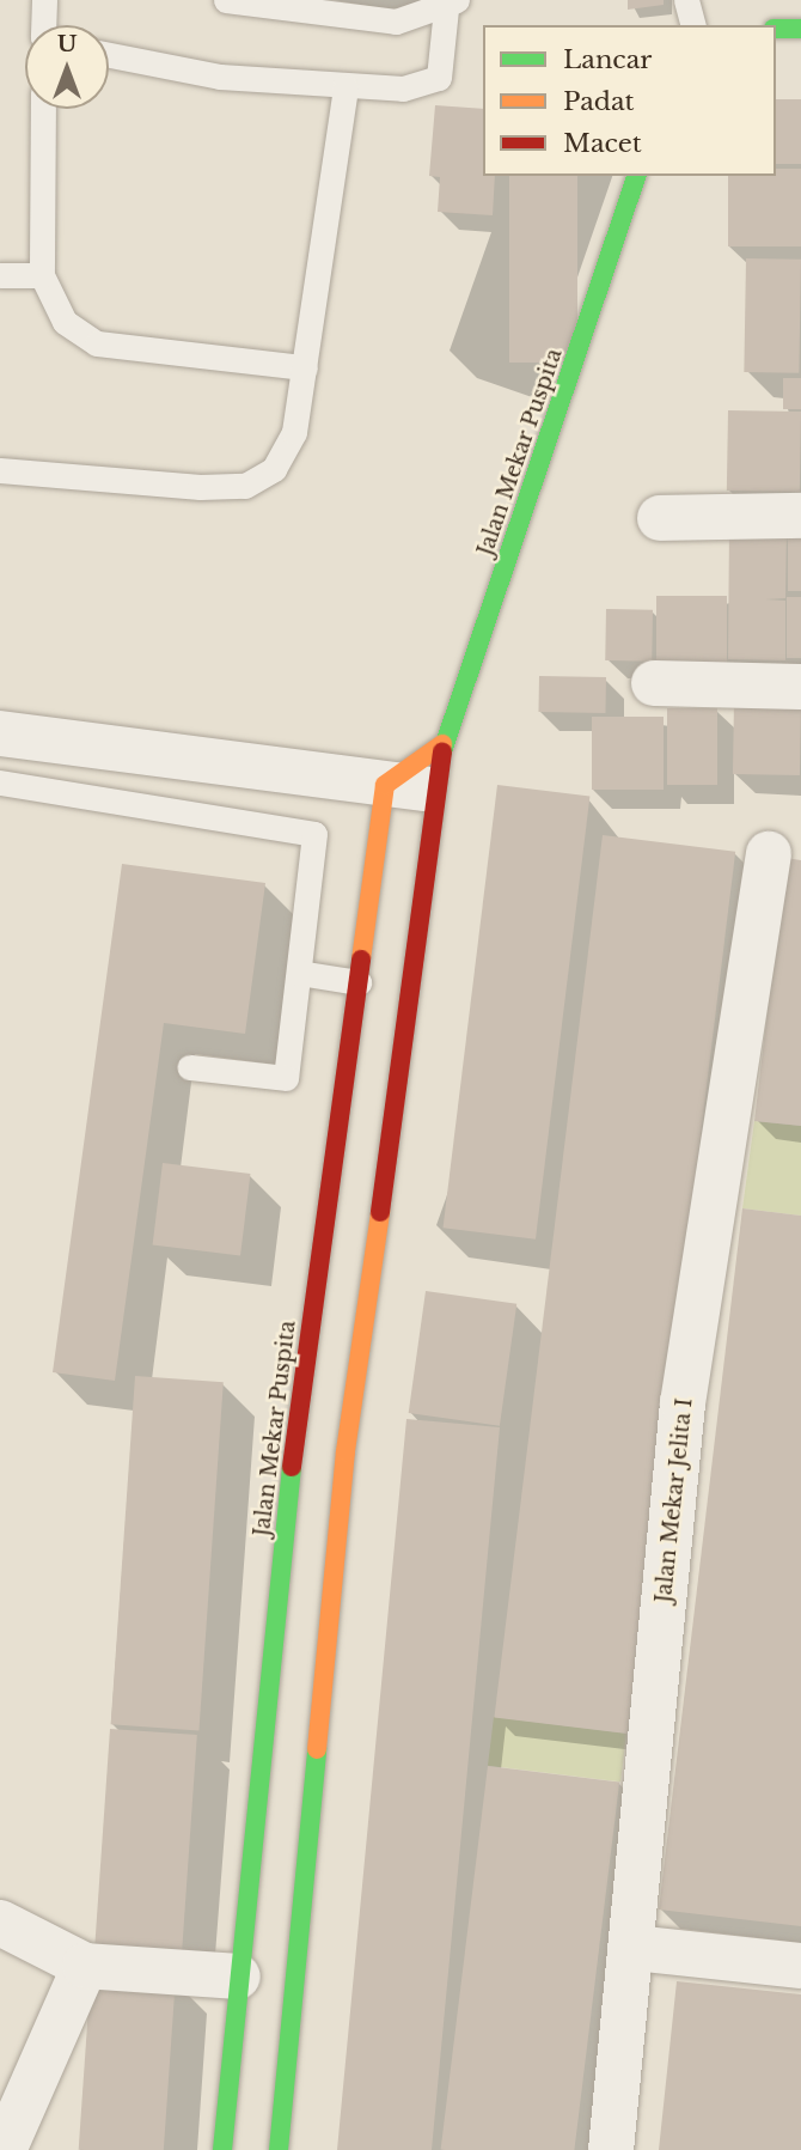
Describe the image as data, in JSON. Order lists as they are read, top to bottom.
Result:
{
  "streets": {
    "street": ["Jalan Mekar Puspita", "Jalan Mekar Jelita I"]
  },
  "legend": ["Lancar", "Padat", "Macet"],
  "north": "top"
}
